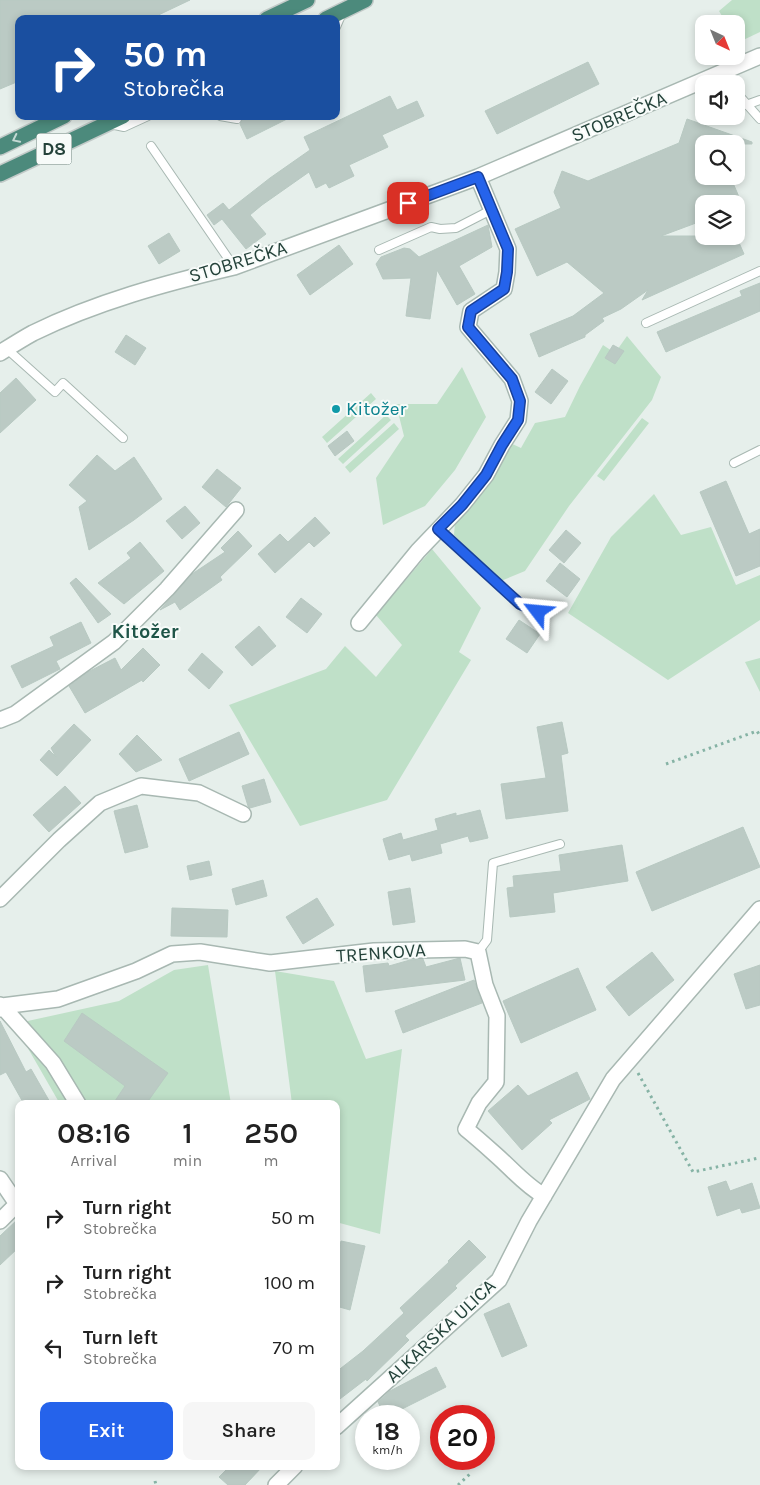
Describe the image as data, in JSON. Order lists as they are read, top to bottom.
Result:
{
  "streets": {
    "highway": ["D8"],
    "street": ["STOBREČKA", "TRENKOVA", "ALKARSKA ULICA"]
  },
  "districts": ["Kitožer"],
  "places": ["Kitožer"],
  "north": "bottom right",
  "page": {
    "turn": ["50 m", "Stobrečka"],
    "eta": [
      "08:16",
      "Arrival",
      "1",
      "min",
      "250",
      "m"
    ],
    "list": [
      {
        "name": "Turn right",
        "note": "Stobrečka",
        "value": "50 m"
      },
      {
        "name": "Turn right",
        "note": "Stobrečka",
        "value": "100 m"
      },
      {
        "name": "Turn left",
        "note": "Stobrečka",
        "value": "70 m"
      }
    ],
    "buttons": ["Exit", "Share"],
    "speed": "18 km/h",
    "limit": "20"
  }
}
